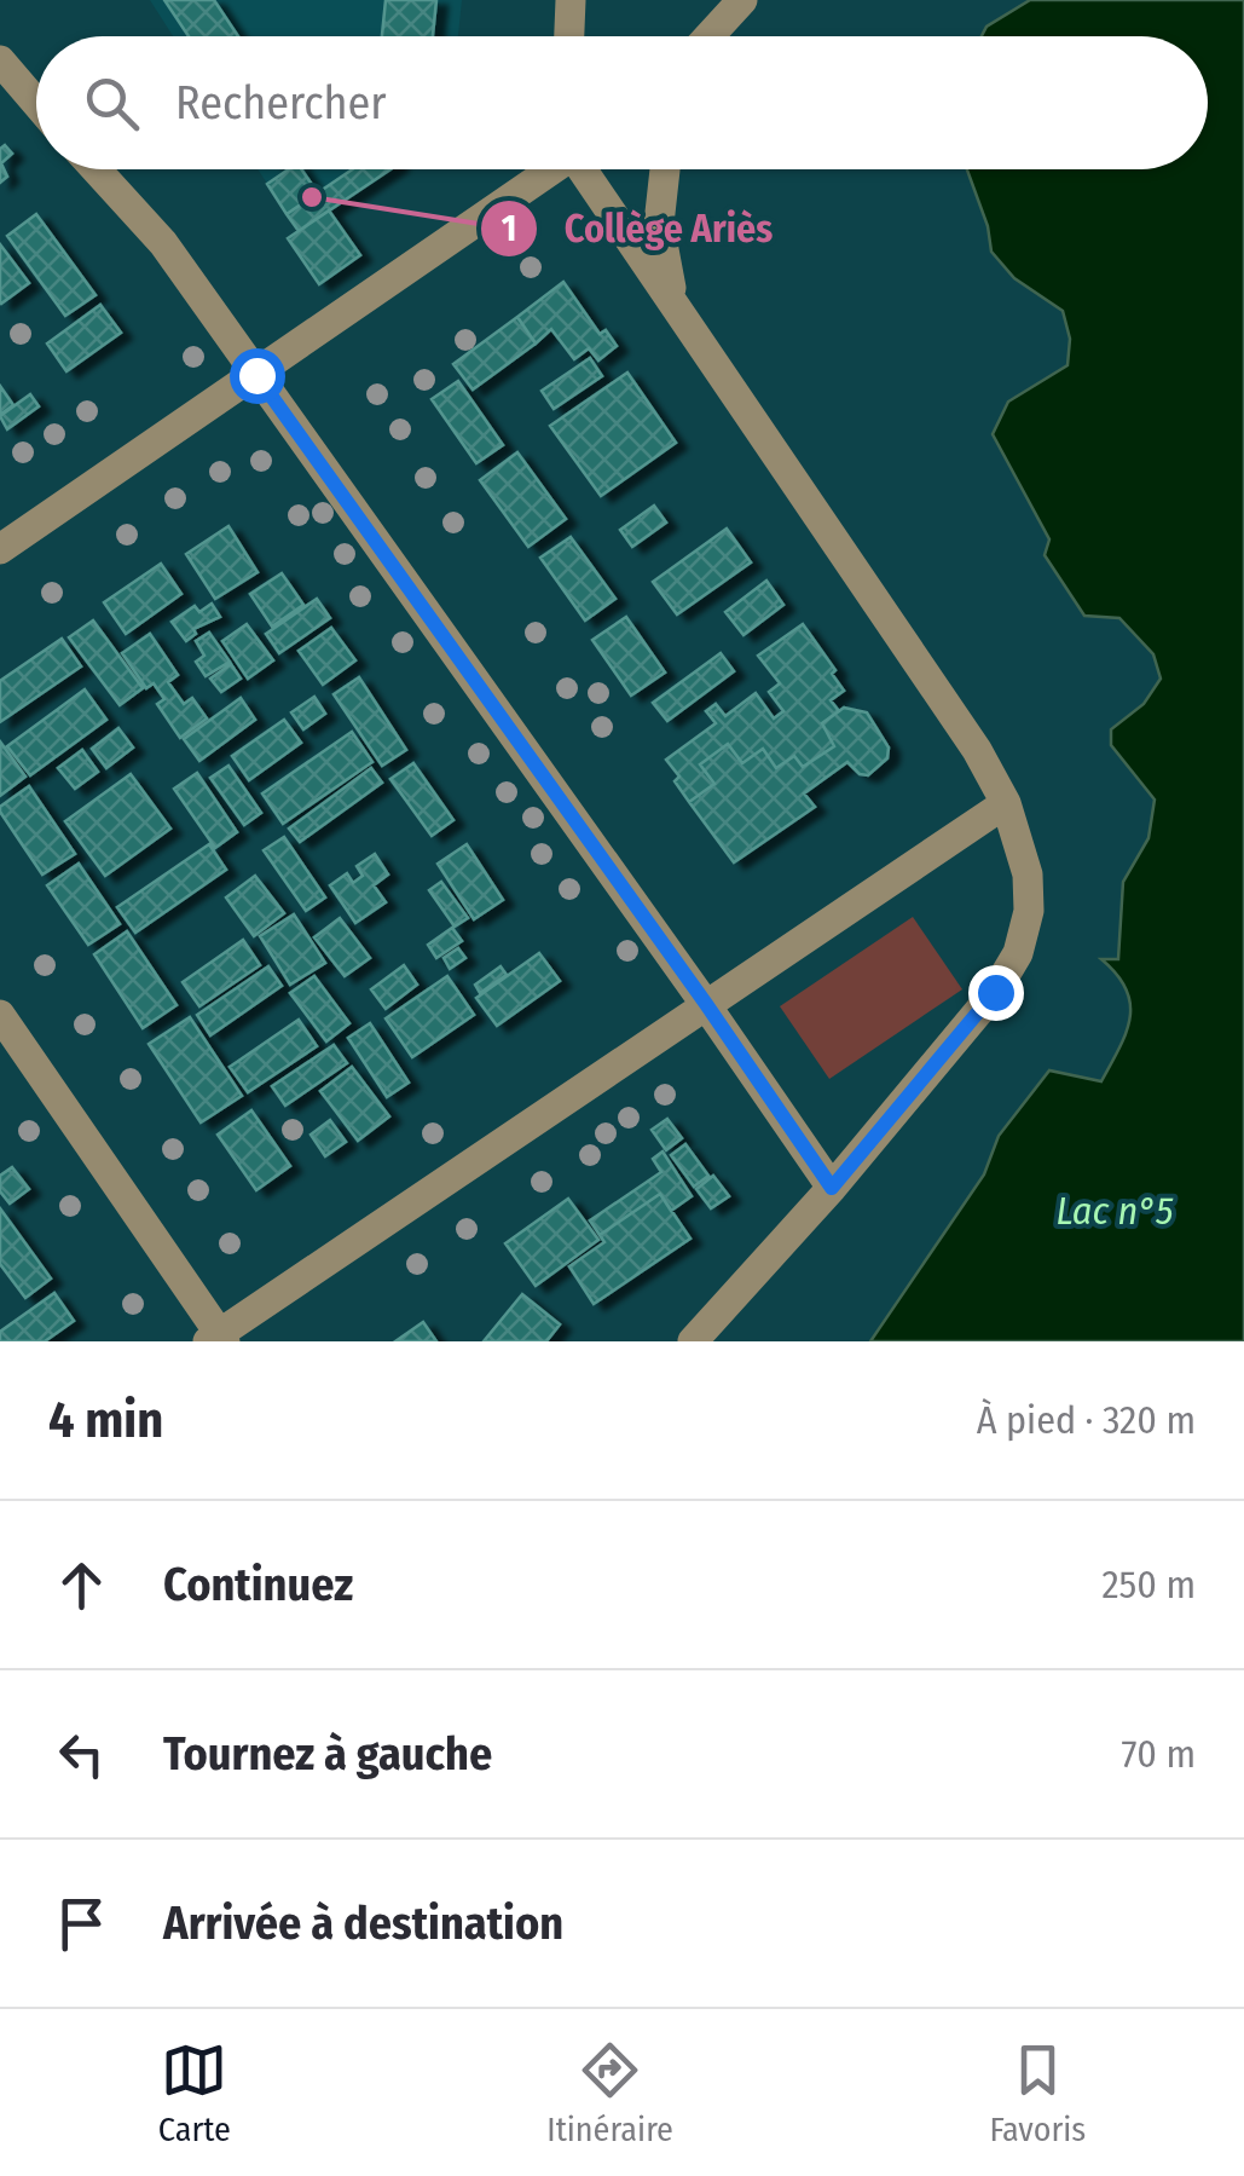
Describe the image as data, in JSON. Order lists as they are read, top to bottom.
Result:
{
  "water": ["Lac n°5"],
  "places": ["Collège Ariès"],
  "page": {
    "search": "Rechercher",
    "heading": ["4 min", "À pied · 320 m"],
    "list": [
      ["Continuez", "250 m"],
      ["Tournez à gauche", "70 m"],
      "Arrivée à destination"
    ],
    "nav": ["Carte", "Itinéraire", "Favoris"]
  }
}
